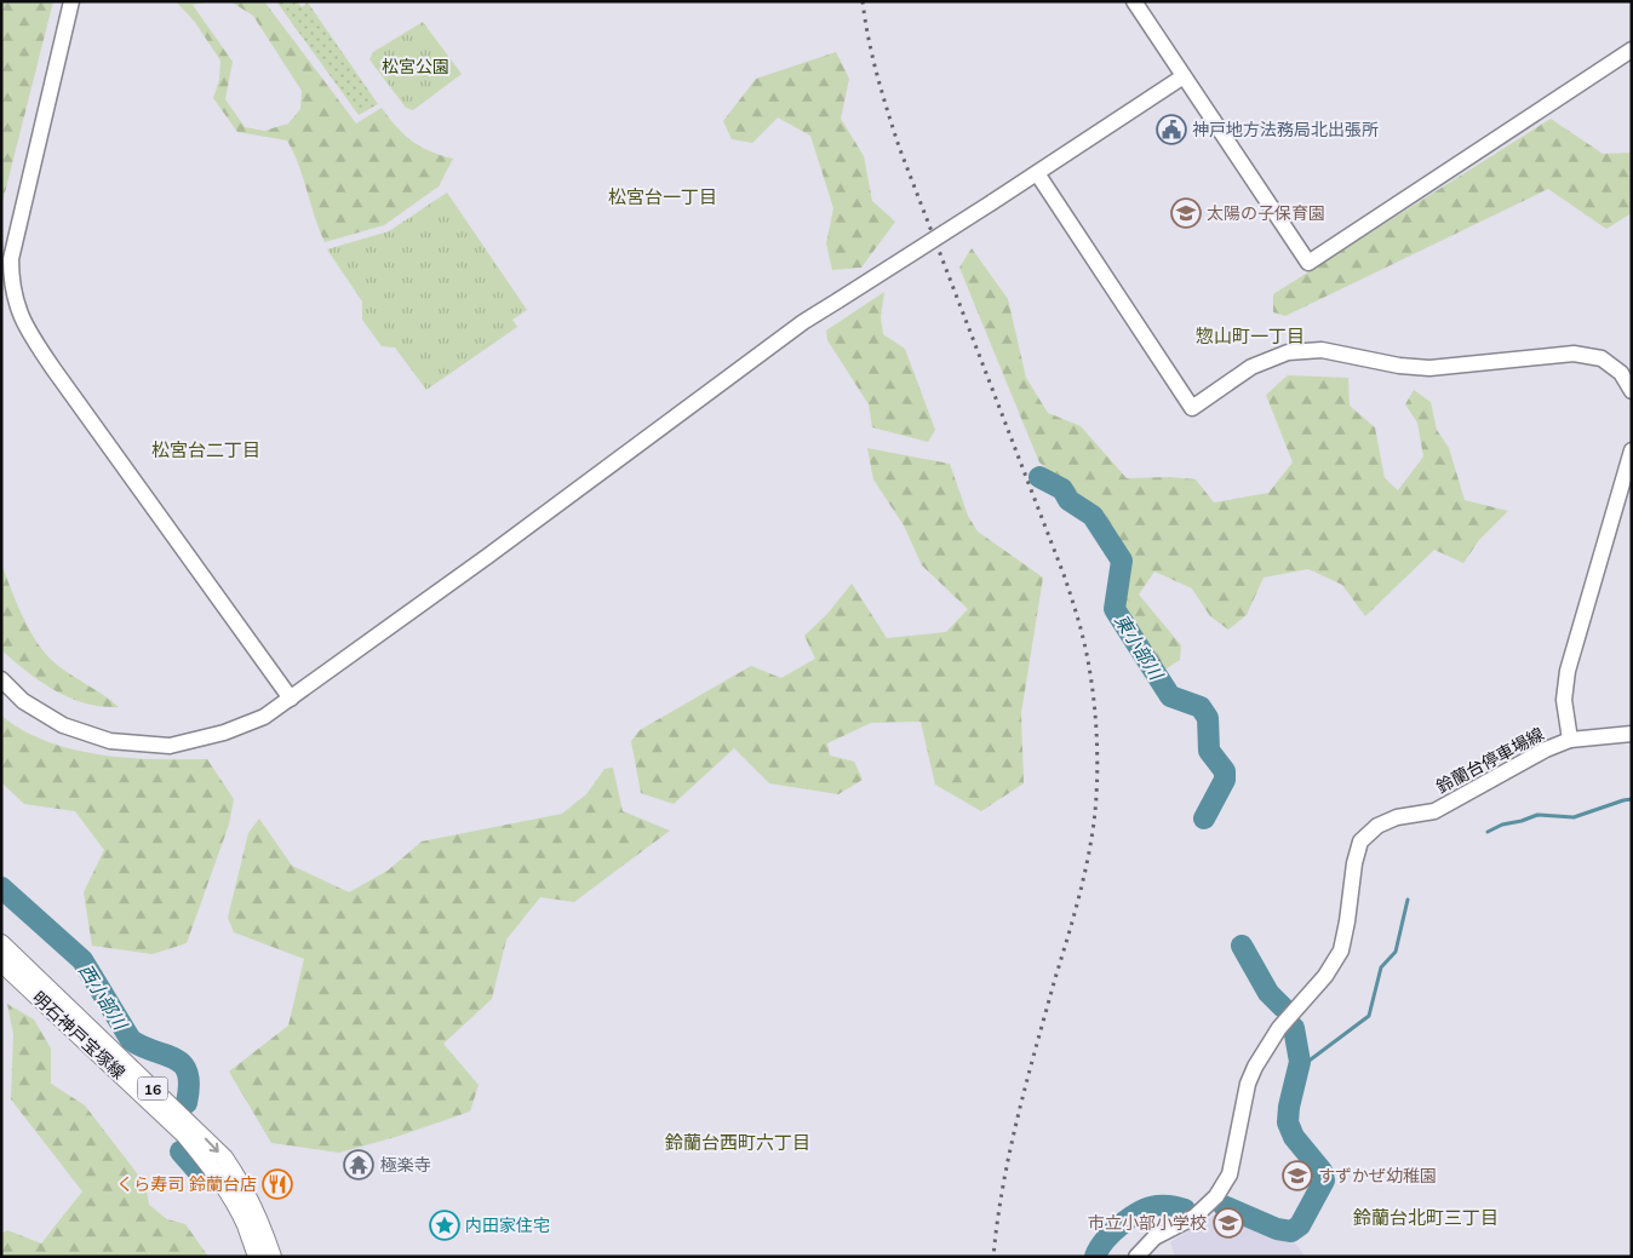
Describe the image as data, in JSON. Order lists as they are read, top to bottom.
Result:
{
  "streets": {
    "main road": ["明石神戸宝塚線", "16"],
    "street": ["鈴蘭台停車場線"]
  },
  "districts": [
    "松宮台一丁目",
    "惣山町一丁目",
    "松宮台二丁目",
    "鈴蘭台西町六丁目",
    "鈴蘭台北町三丁目"
  ],
  "water": ["東小部川", "西小部川"],
  "parks": ["松宮公園"],
  "places": {
    "public building": ["神戸地方法務局北出張所"],
    "school or university": ["太陽の子保育園", "すずかぜ幼稚園", "市立小部小学校"],
    "temple": ["極楽寺"],
    "restaurant": ["くら寿司 鈴蘭台店"],
    "place": ["内田家住宅"]
  }
}
